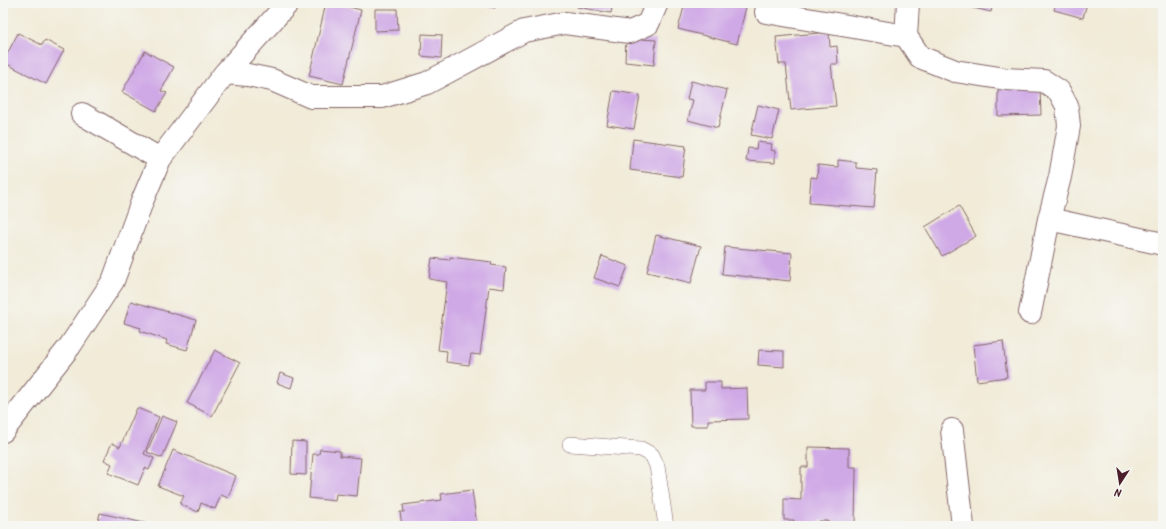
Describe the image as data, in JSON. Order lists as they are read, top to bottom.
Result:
{
  "north": "bottom"
}
